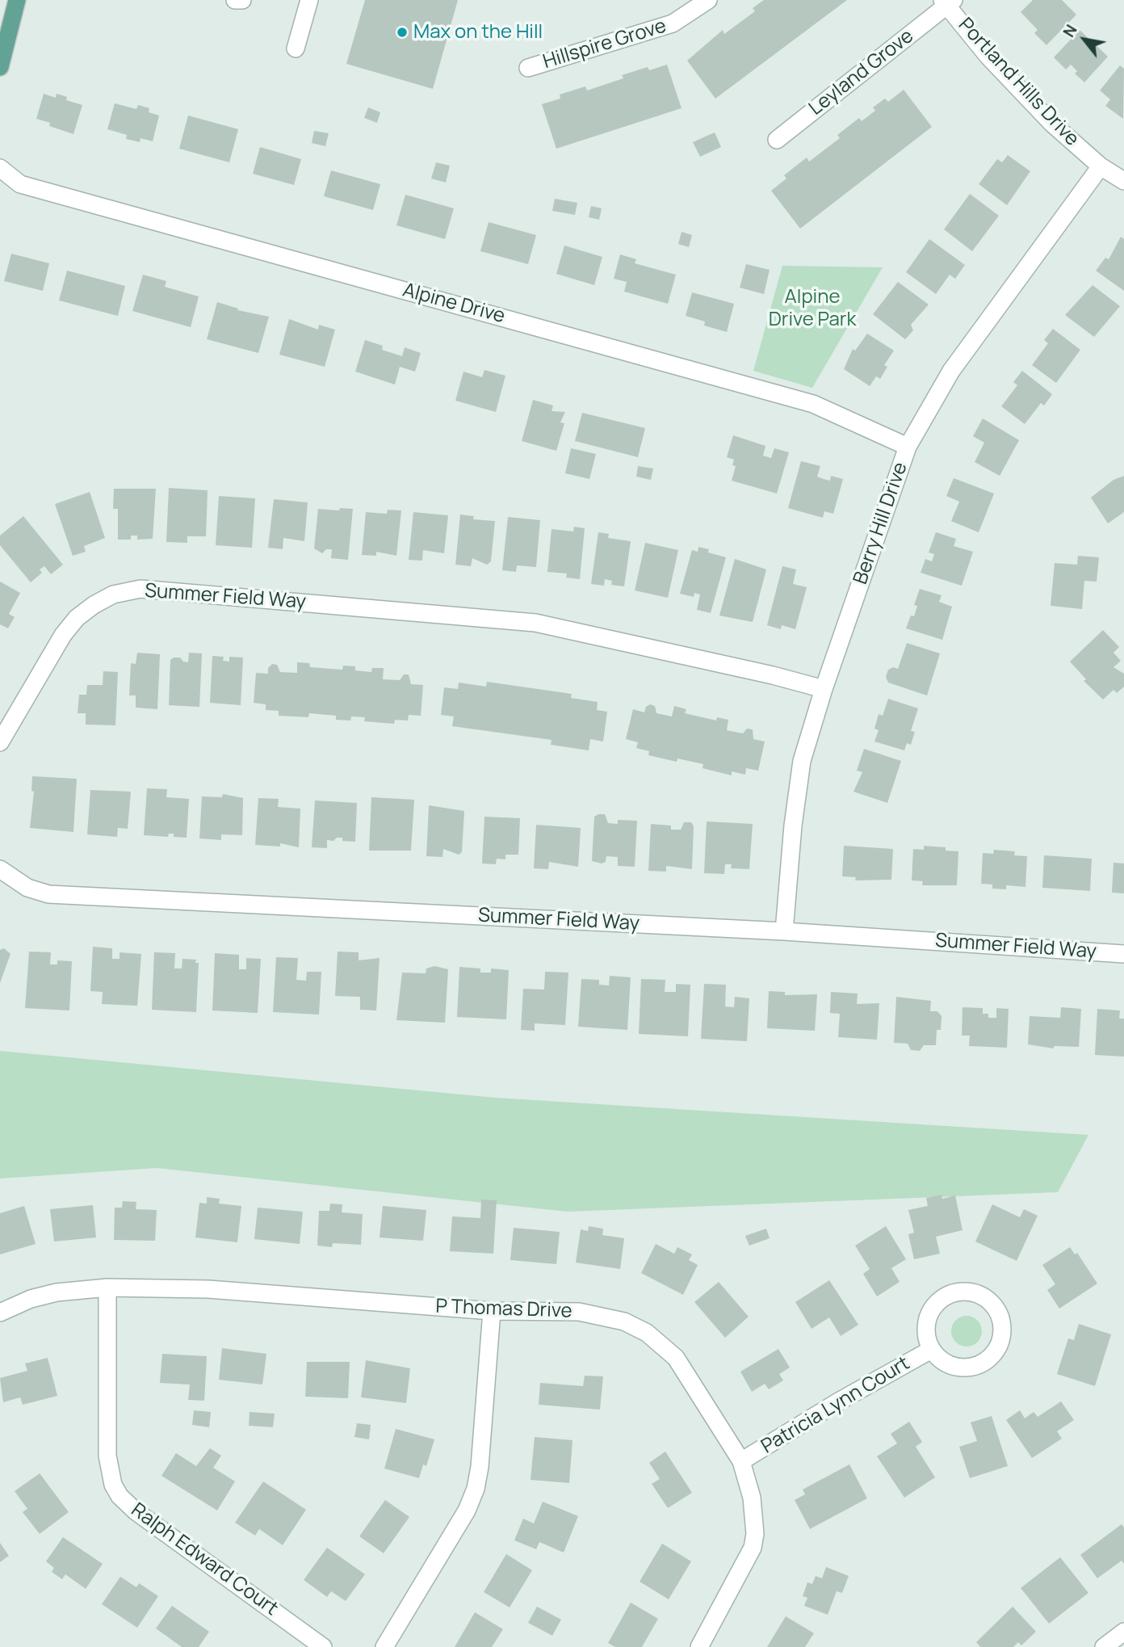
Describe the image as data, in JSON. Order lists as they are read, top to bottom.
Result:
{
  "streets": {
    "street": [
      "Hillspire Grove",
      "Leyland Grove",
      "Portland Hills Drive",
      "Alpine Drive",
      "Berry Hill Drive",
      "Summer Field Way",
      "P Thomas Drive",
      "Patricia Lynn Court",
      "Ralph Edward Court"
    ]
  },
  "crossings": [
    ["Leyland Grove", "Portland Hills Drive"],
    ["Portland Hills Drive", "Berry Hill Drive"],
    ["Alpine Drive", "Berry Hill Drive"],
    ["Berry Hill Drive", "Summer Field Way"],
    ["P Thomas Drive", "Patricia Lynn Court"],
    ["P Thomas Drive", "Ralph Edward Court"]
  ],
  "parks": ["Alpine Drive Park"],
  "places": ["Max on the Hill"],
  "north": "top left"
}
